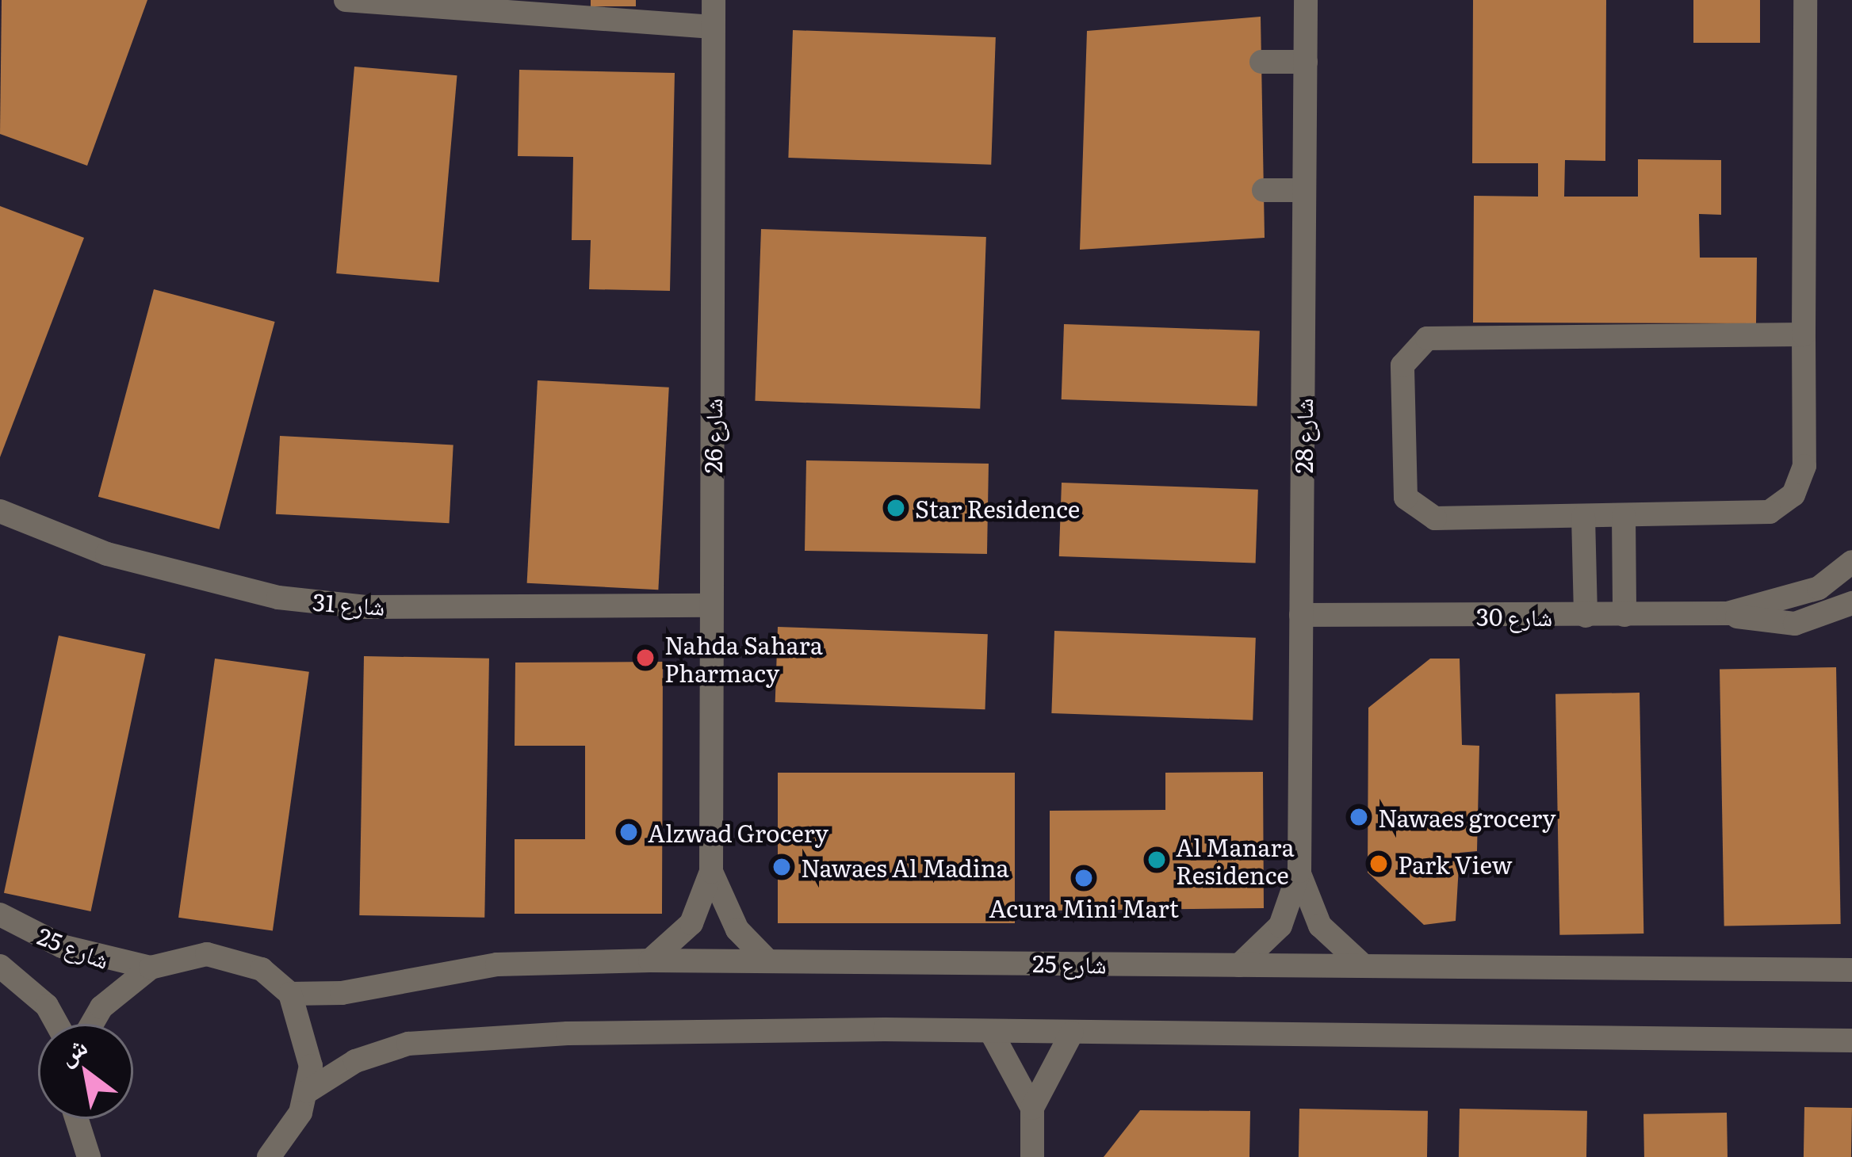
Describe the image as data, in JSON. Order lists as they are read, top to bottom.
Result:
{
  "streets": {
    "street": [
      "شارع 26",
      "شارع 28",
      "شارع 31",
      "شارع 30",
      "شارع 25"
    ]
  },
  "crossings": [
    ["شارع 26", "شارع 31"],
    ["شارع 26", "شارع 25"],
    ["شارع 28", "شارع 30"],
    ["شارع 28", "شارع 25"]
  ],
  "places": [
    "Star Residence",
    "Nahda Sahara Pharmacy",
    "Nawaes grocery",
    "Alzwad Grocery",
    "Al Manara Residence",
    "Park View",
    "Nawaes Al Madina",
    "Acura Mini Mart"
  ],
  "north": "top left"
}
